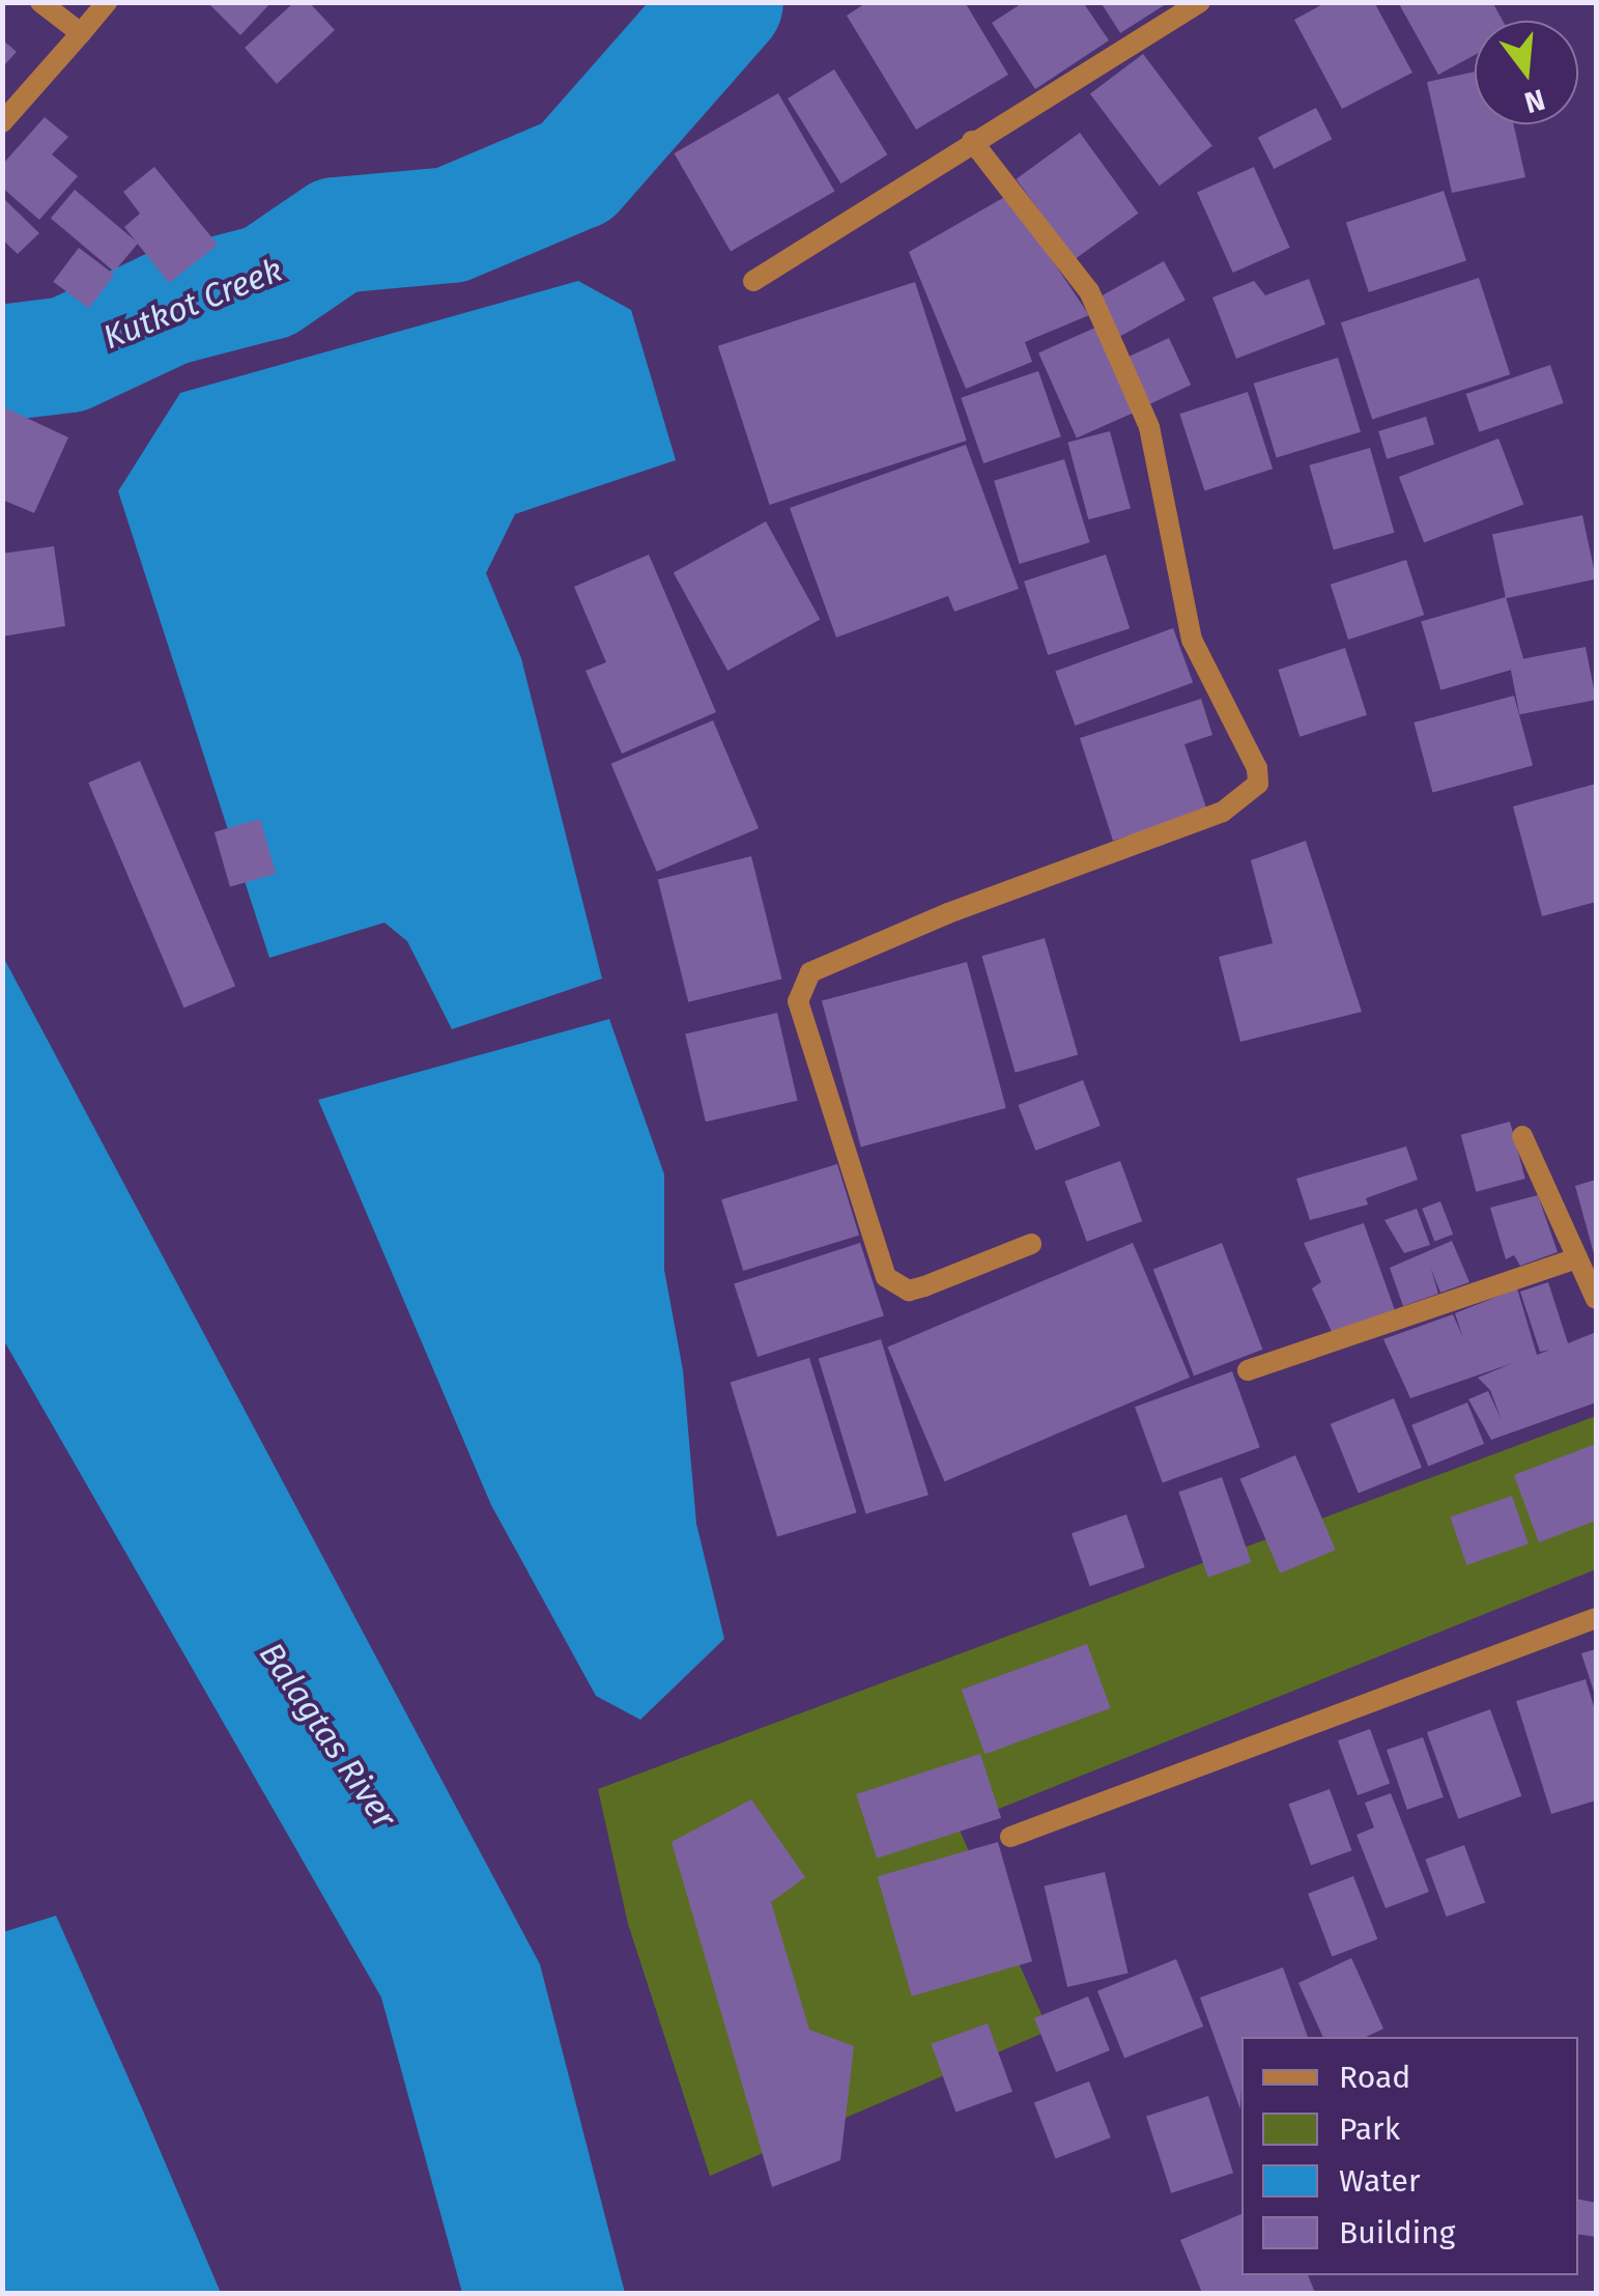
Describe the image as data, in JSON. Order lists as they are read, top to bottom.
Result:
{
  "water": ["Kutkot Creek", "Balagtas River"],
  "legend": [
    "Road",
    "Park",
    "Water",
    "Building"
  ],
  "north": "bottom"
}
